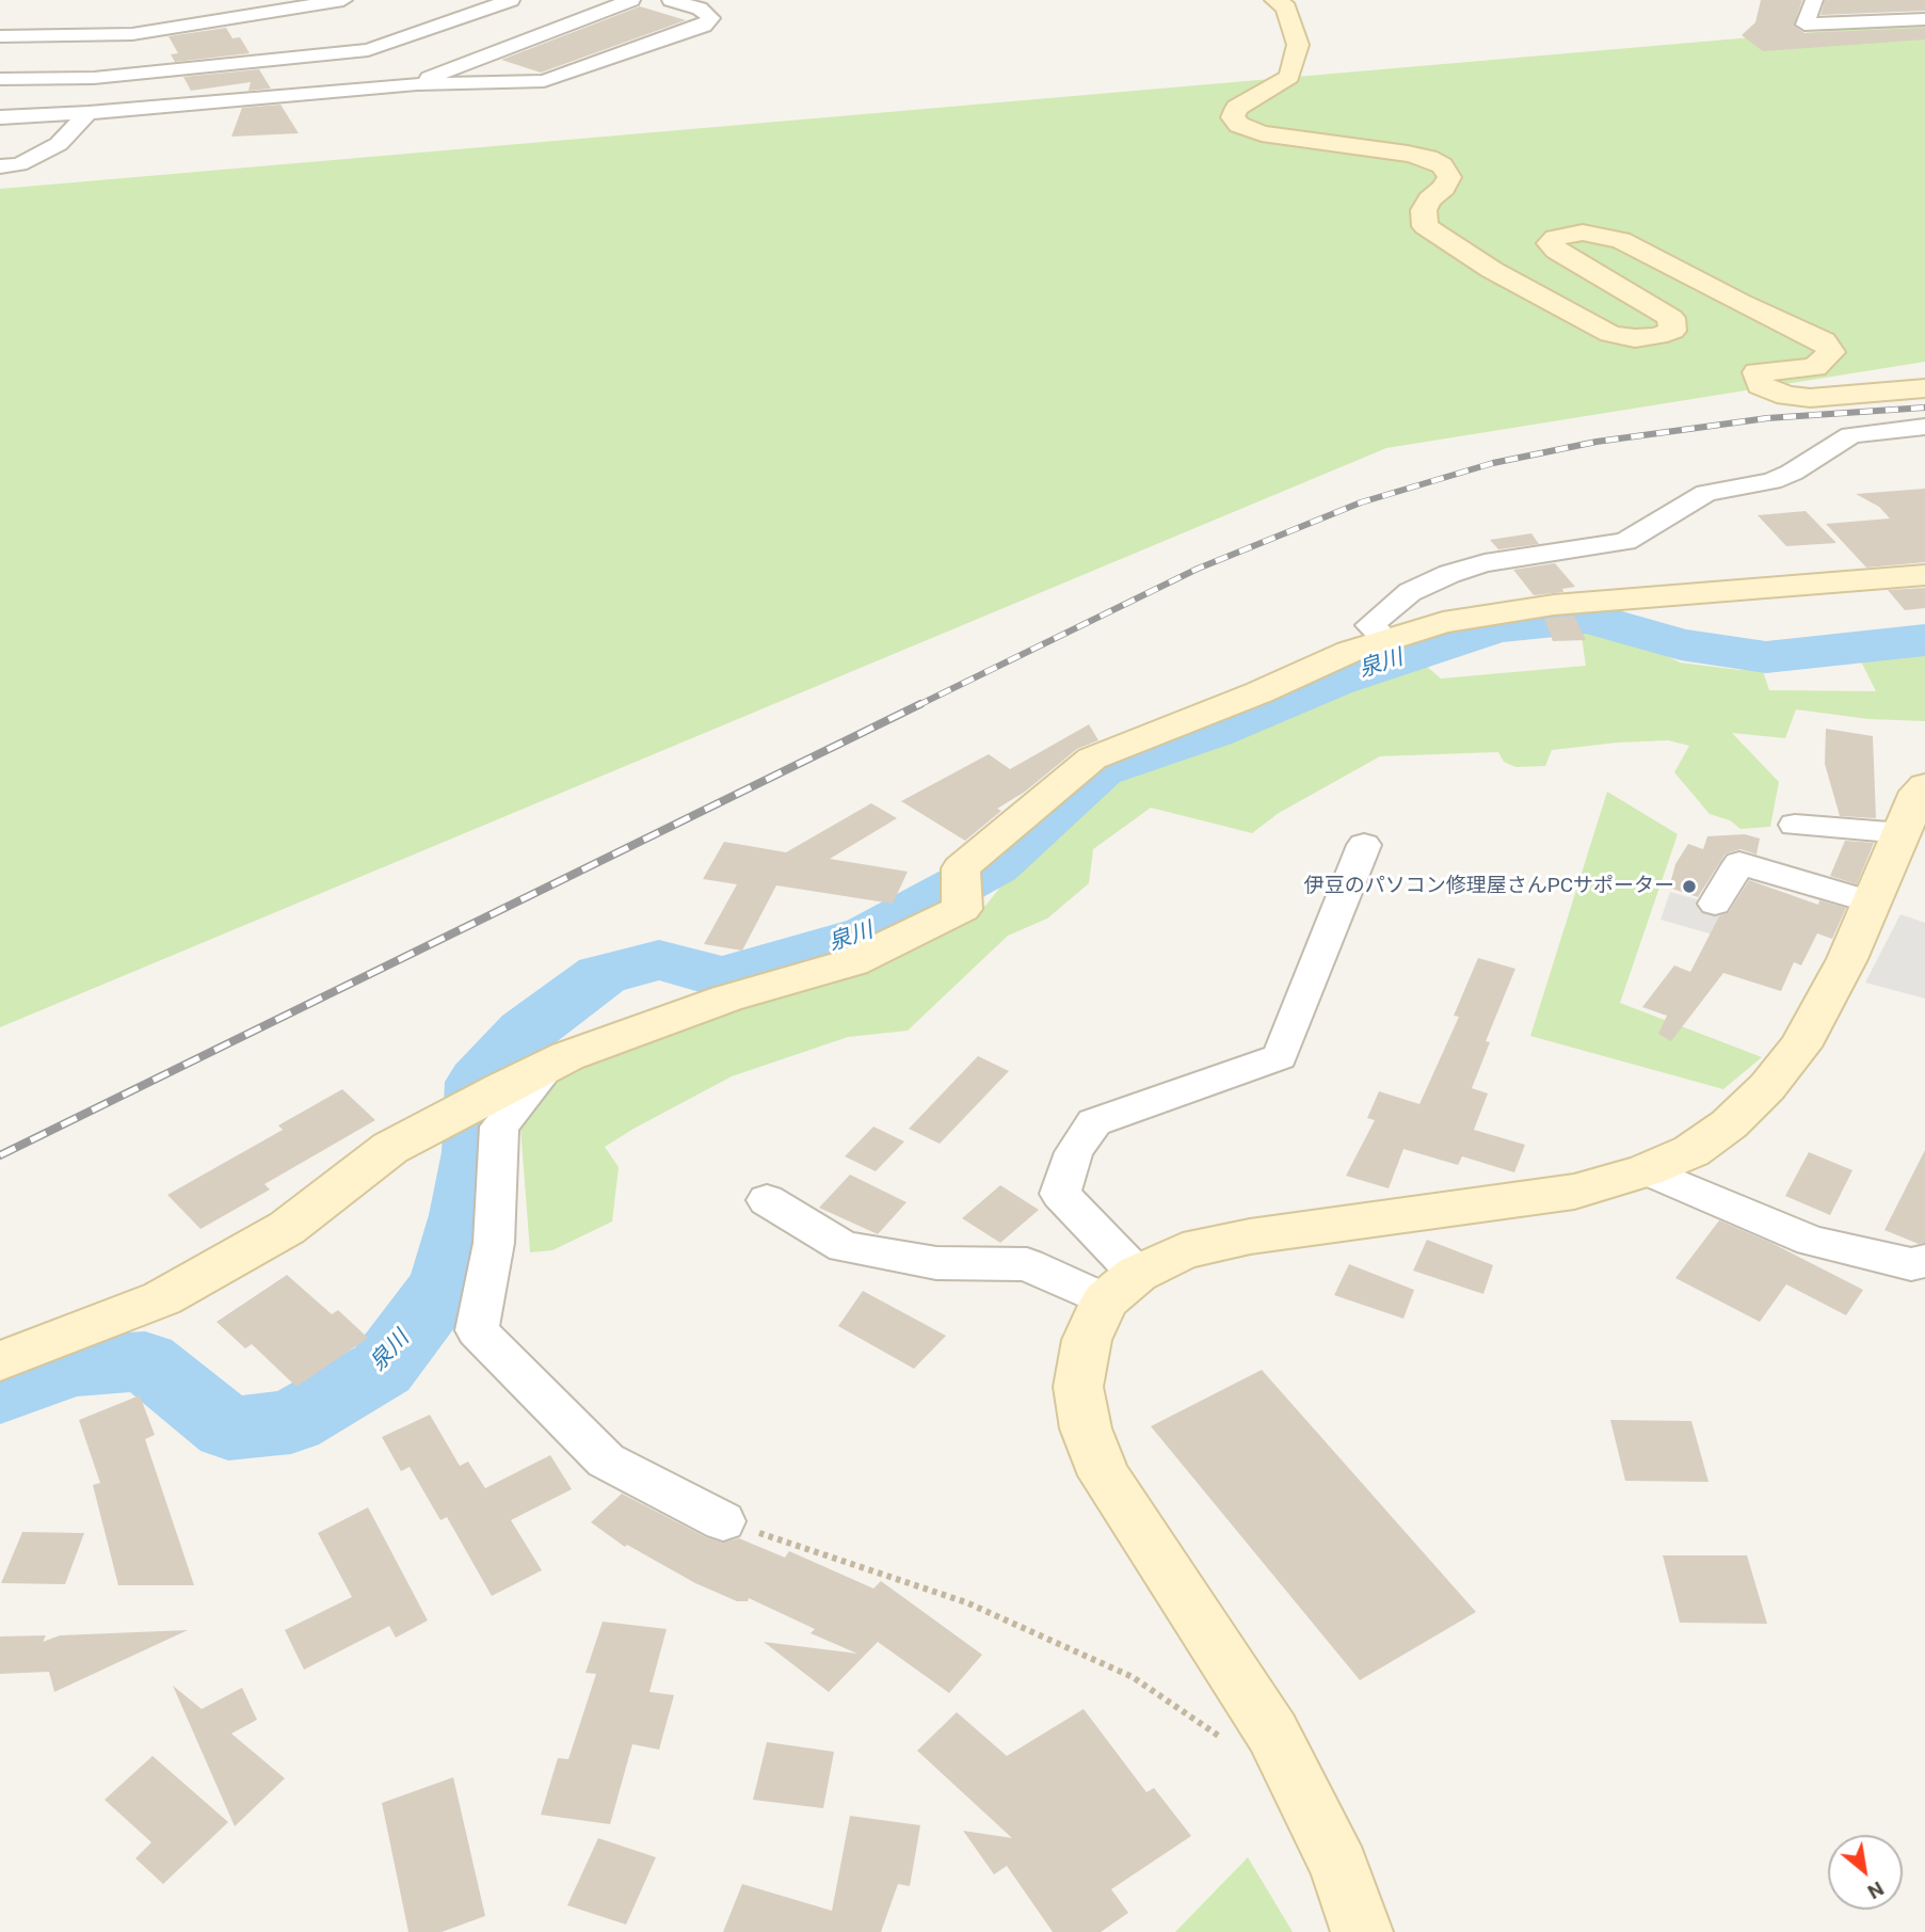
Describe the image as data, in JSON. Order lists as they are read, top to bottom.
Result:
{
  "water": ["泉川"],
  "places": ["伊豆のパソコン修理屋さんPCサポーター"],
  "north": "bottom right"
}
